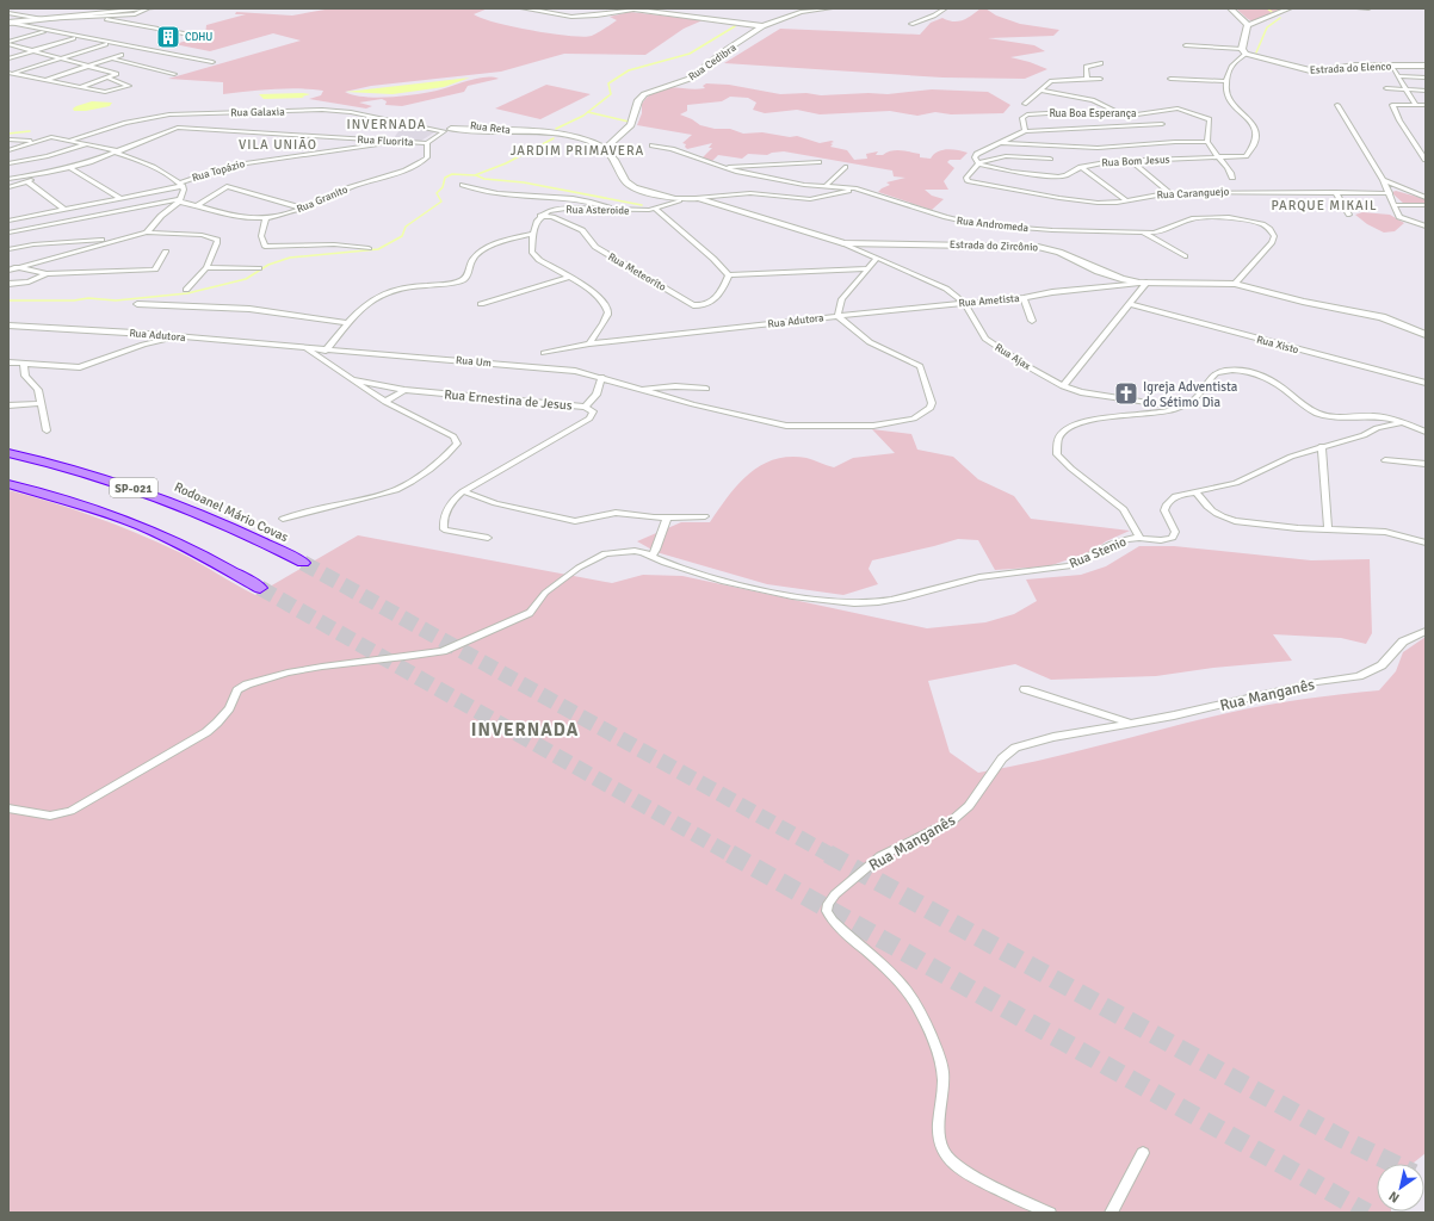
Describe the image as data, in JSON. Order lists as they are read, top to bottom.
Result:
{
  "streets": {
    "highway": ["SP-021", "Rodoanel Mário Covas"],
    "street": [
      "Rua Cedibra",
      "Estrada do Elenco",
      "Rua Galaxia",
      "Rua Boa Esperança",
      "Rua Reta",
      "Rua Fluorita",
      "Rua Bom Jesus",
      "Rua Topázio",
      "Rua Caranguejo",
      "Rua Granito",
      "Rua Asteroide",
      "Rua Andromeda",
      "Estrada do Zircônio",
      "Rua Meteorito",
      "Rua Ametista",
      "Rua Adutora",
      "Rua Xisto",
      "Rua Ajax",
      "Rua Um",
      "Rua Ernestina de Jesus",
      "Rua Stenio",
      "Rua Manganês"
    ]
  },
  "crossings": [
    ["Rua Cedibra", "Rua Reta"],
    ["Rua Galaxia", "Rua Reta"],
    ["Rua Fluorita", "Rua Topázio"],
    ["Rua Fluorita", "Rua Granito"],
    ["Rua Bom Jesus", "Rua Caranguejo"],
    ["Rua Asteroide", "Estrada do Zircônio"],
    ["Rua Asteroide", "Rua Meteorito"],
    ["Rua Andromeda", "Estrada do Zircônio"],
    ["Estrada do Zircônio", "Rua Ametista"],
    ["Estrada do Zircônio", "Rua Ajax"],
    ["Rua Ametista", "Rua Adutora"],
    ["Rua Ametista", "Rua Ajax"],
    ["Rua Adutora", "Rua Um"]
  ],
  "districts": [
    "INVERNADA",
    "VILA UNIÃO",
    "JARDIM PRIMAVERA",
    "PARQUE MIKAIL",
    "INVERNADA"
  ],
  "places": {
    "building": ["CDHU"],
    "church": ["Igreja Adventista do Sétimo Dia"]
  },
  "north": "bottom left"
}
